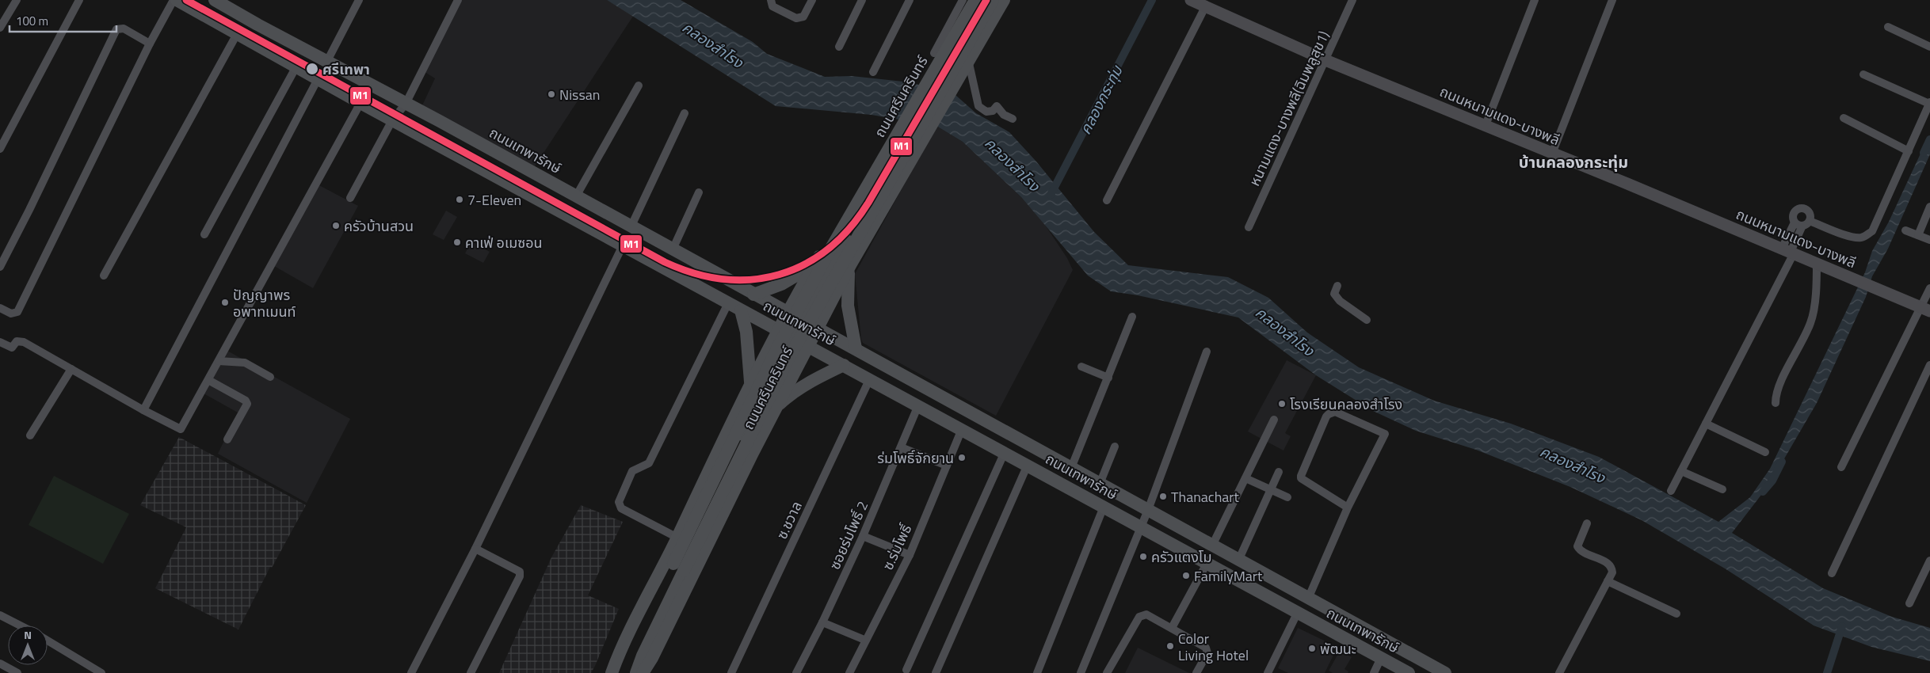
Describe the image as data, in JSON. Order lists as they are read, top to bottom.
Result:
{
  "streets": {
    "main road": ["ถนนศรีนครินทร์", "ถนนหนามแดง-บางพลี", "ถนนเทพารักษ์"],
    "street": [
      "หนามแดง-บางพลี(ฉิมพลูสุข1)",
      "ซ.ชวาล",
      "ซอยร่มโพธิ์ 2",
      "ซ.ร่มโพธิ์"
    ]
  },
  "crossings": [
    ["ถนนศรีนครินทร์", "ถนนเทพารักษ์"],
    ["หนามแดง-บางพลี(ฉิมพลูสุข1)", "ถนนหนามแดง-บางพลี"],
    ["ถนนเทพารักษ์", "ซ.ชวาล"],
    ["ถนนเทพารักษ์", "ซอยร่มโพธิ์ 2"],
    ["ถนนเทพารักษ์", "ซ.ร่มโพธิ์"]
  ],
  "districts": ["บ้านคลองกระทุ่ม"],
  "water": ["คลองสำโรง", "คลองกระทุ่ม"],
  "places": [
    "ศรีเทพา",
    "Nissan",
    "7-Eleven",
    "ครัวบ้านสวน",
    "คาเฟ่ อเมซอน",
    "ปัญญาพร อพาทเมนท์",
    "โรงเรียนคลองสำโรง",
    "ร่มโพธิ์จักยาน",
    "Thanachart",
    "ครัวแตงโม",
    "FamilyMart",
    "Color Living Hotel",
    "พัฒนะ"
  ],
  "lines": ["transit line M1"],
  "scale_bar": "100 m",
  "north": "top"
}
